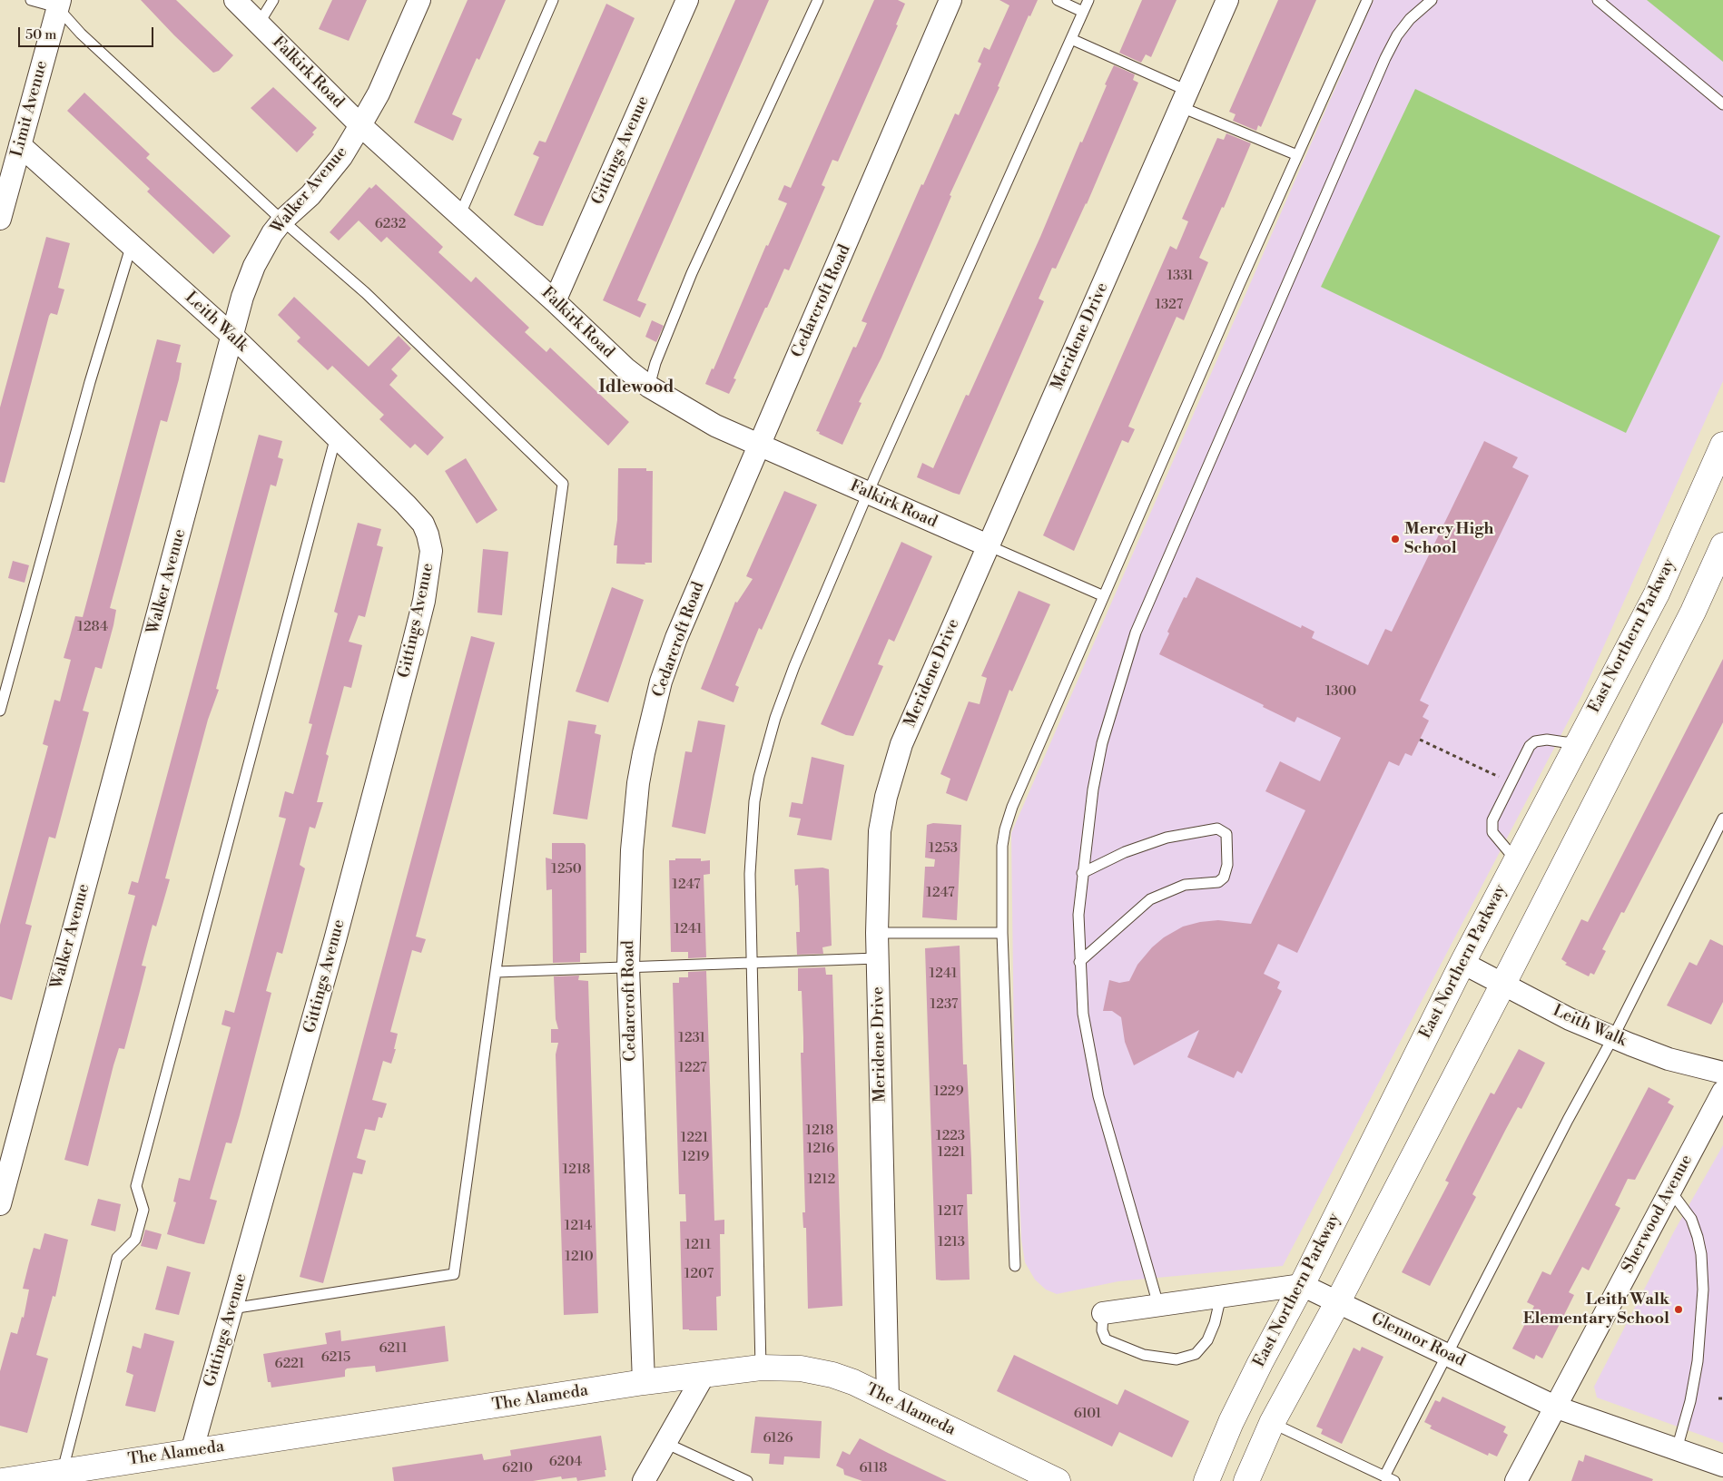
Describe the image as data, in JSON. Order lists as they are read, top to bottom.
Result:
{
  "streets": {
    "main road": ["East Northern Parkway", "The Alameda"],
    "street": [
      "Falkirk Road",
      "Limit Avenue",
      "Gittings Avenue",
      "Walker Avenue",
      "Cedarcroft Road",
      "Leith Walk",
      "Meridene Drive",
      "Sherwood Avenue",
      "Glennor Road"
    ]
  },
  "crossings": [
    ["Falkirk Road", "Gittings Avenue"],
    ["Falkirk Road", "Walker Avenue"],
    ["Falkirk Road", "Cedarcroft Road"],
    ["Falkirk Road", "Meridene Drive"],
    ["Limit Avenue", "Leith Walk"],
    ["Gittings Avenue", "Leith Walk"],
    ["Gittings Avenue", "The Alameda"],
    ["Walker Avenue", "Leith Walk"],
    ["Cedarcroft Road", "The Alameda"],
    ["Leith Walk", "East Northern Parkway"],
    ["Meridene Drive", "The Alameda"],
    ["East Northern Parkway", "Glennor Road"],
    ["Sherwood Avenue", "Glennor Road"]
  ],
  "districts": ["Idlewood"],
  "places": ["Mercy High School", "Leith Walk Elementary School"],
  "house_numbers": [
    "6232",
    "1331",
    "1327",
    "1284",
    "1300",
    "1253",
    "1250",
    "1247",
    "1247",
    "1241",
    "1241",
    "1237",
    "1231",
    "1227",
    "1229",
    "1218",
    "1223",
    "1221",
    "1216",
    "1221",
    "1219",
    "1218",
    "1212",
    "1217",
    "1214",
    "1213",
    "1211",
    "1210",
    "1207",
    "6211",
    "6215",
    "6221",
    "6101",
    "6126",
    "6204",
    "6210",
    "6118"
  ],
  "scale_bar": "50 m"
}
